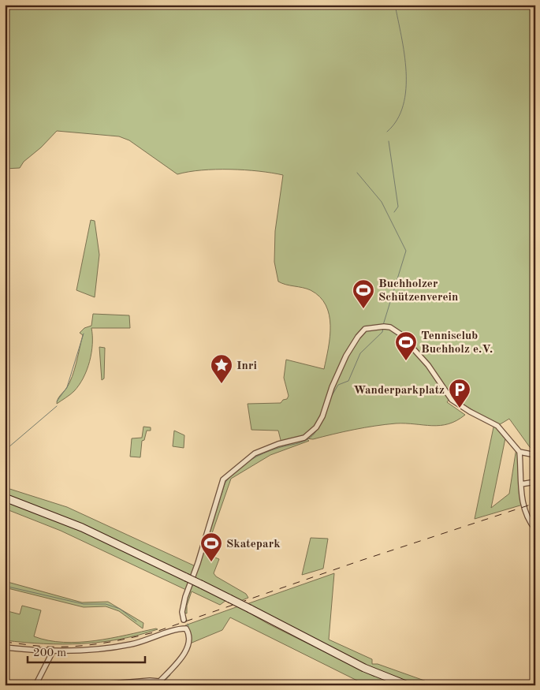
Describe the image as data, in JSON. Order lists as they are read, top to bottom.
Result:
{
  "places": {
    "sports": ["Buchholzer Schützenverein", "Tennisclub Buchholz e.V.", "Skatepark"],
    "place": ["Inri"],
    "parking": ["Wanderparkplatz"]
  },
  "scale_bar": "200 m"
}
